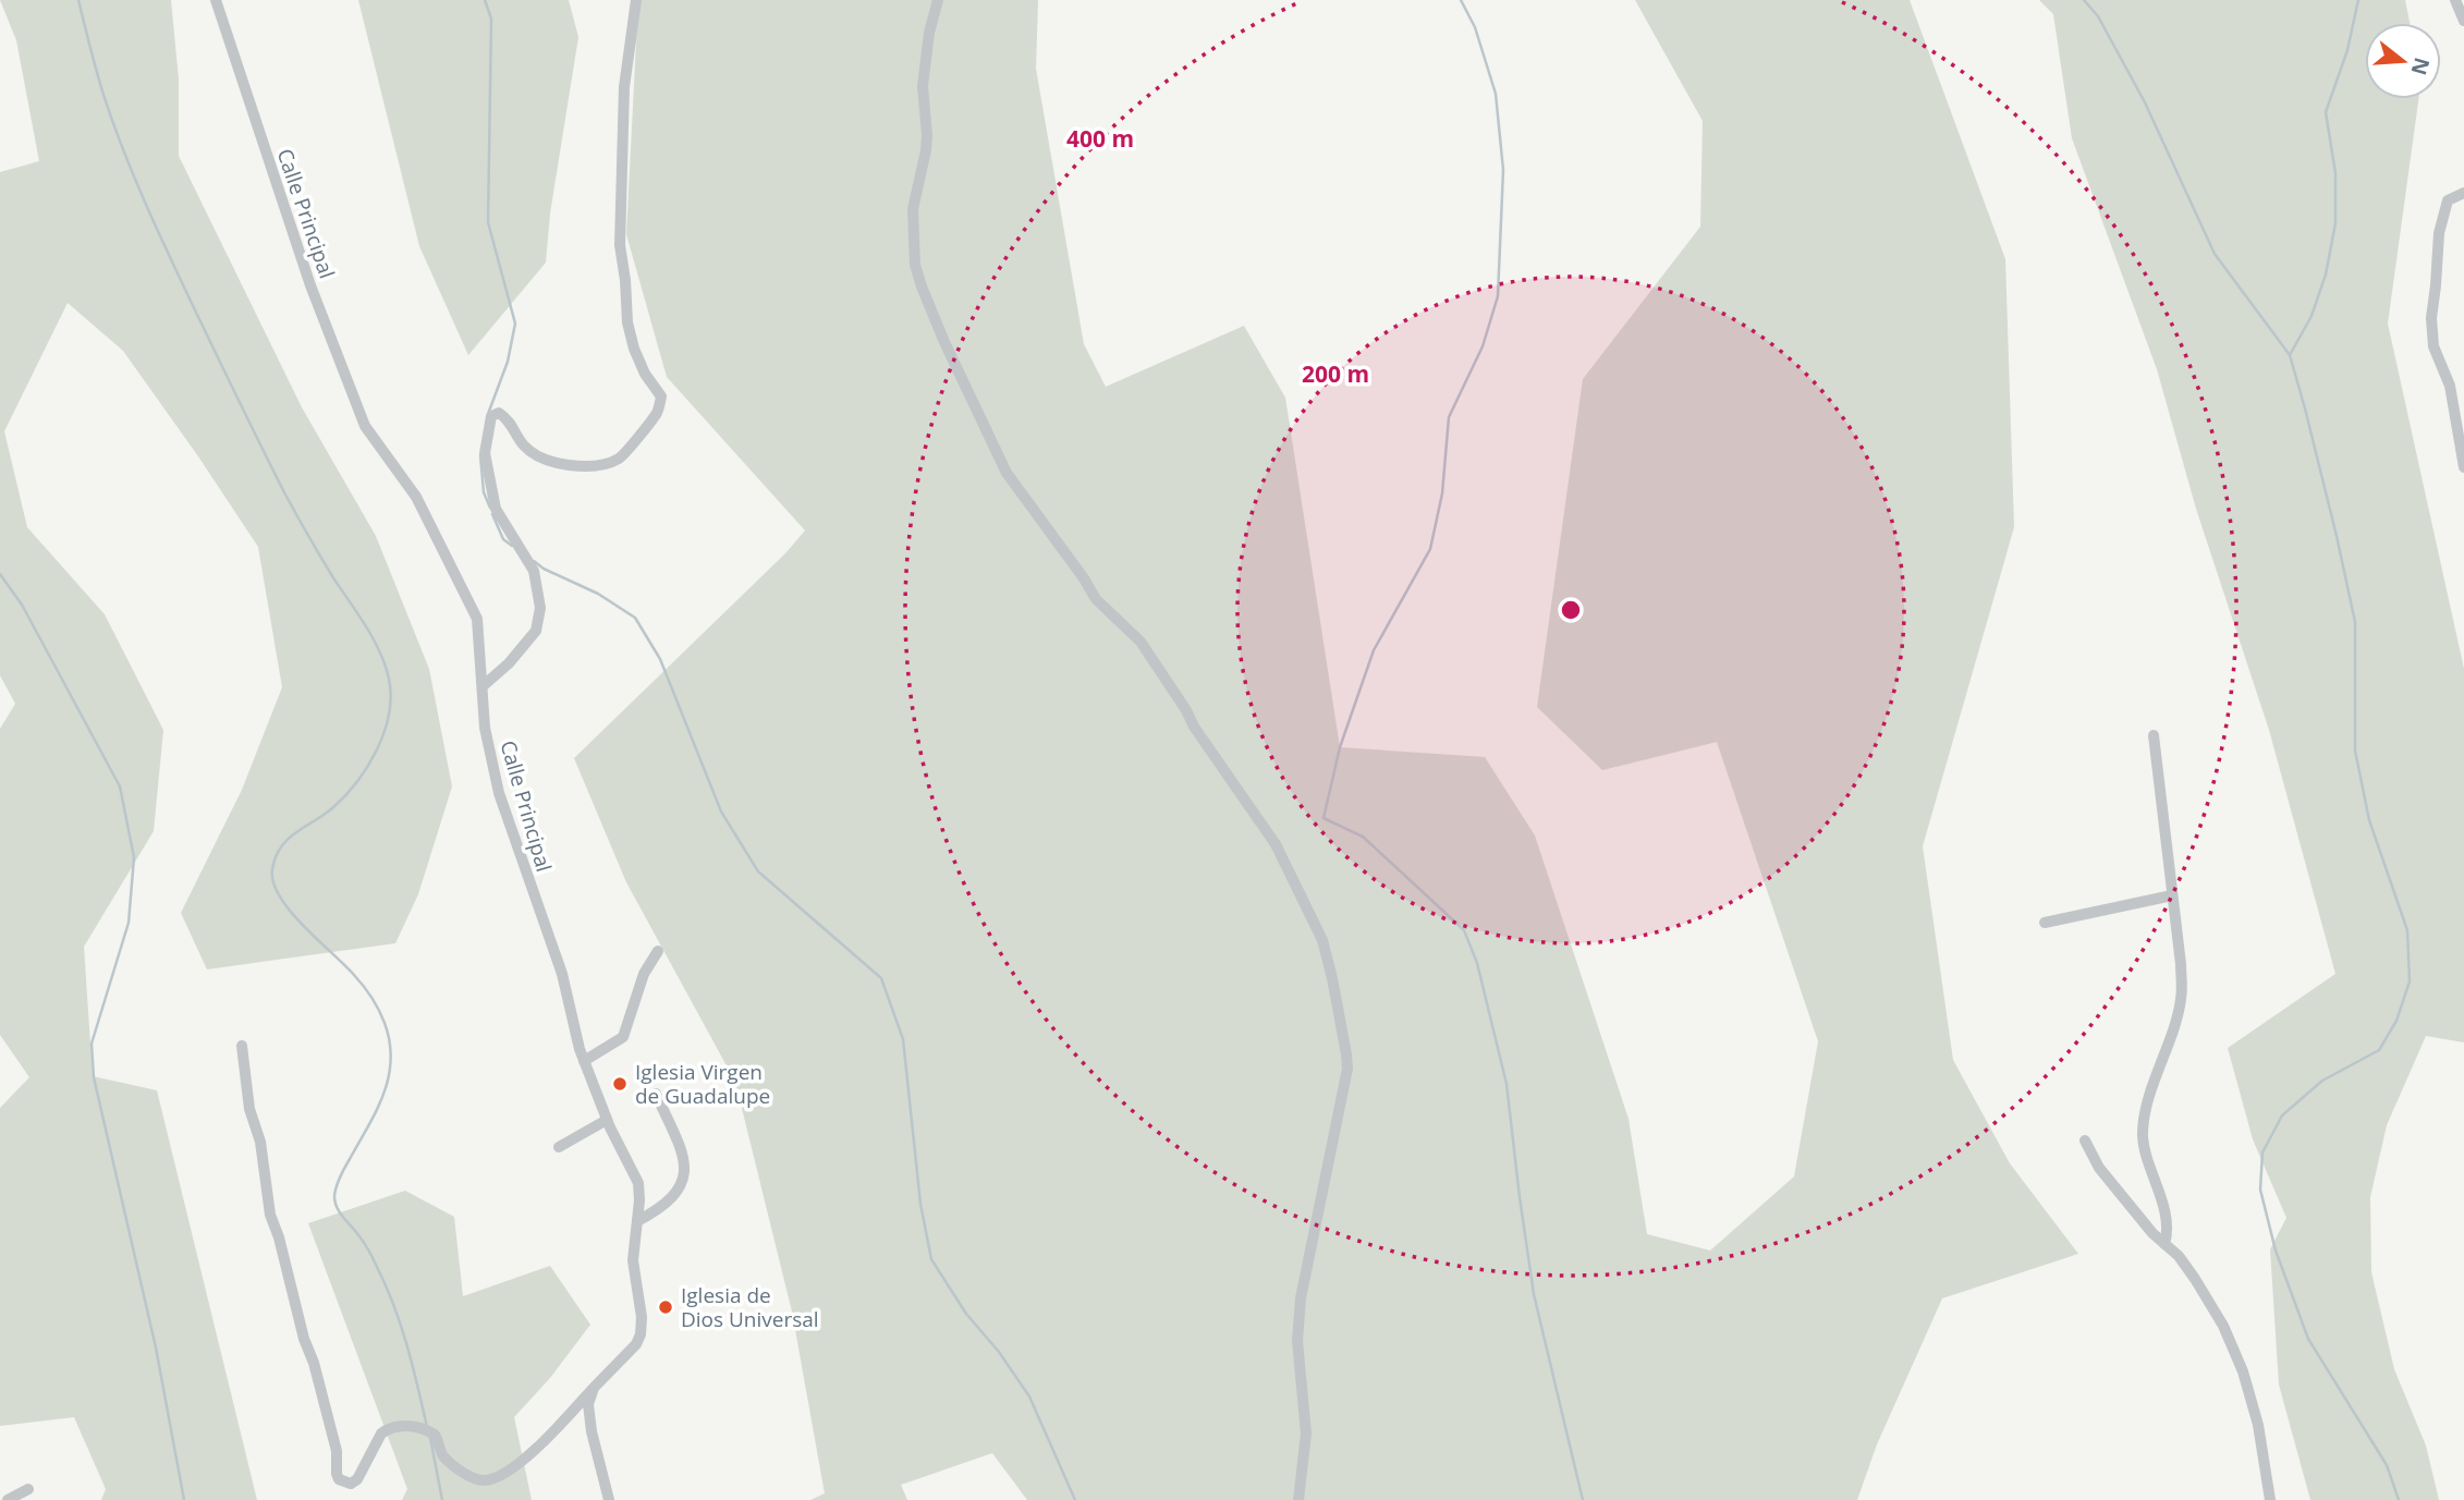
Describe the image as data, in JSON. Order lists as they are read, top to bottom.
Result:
{
  "streets": {
    "street": ["Calle Principal"]
  },
  "places": ["Iglesia Virgen de Guadalupe", "Iglesia de Dios Universal"],
  "north": "right",
  "rings": ["400 m", "200 m"]
}
